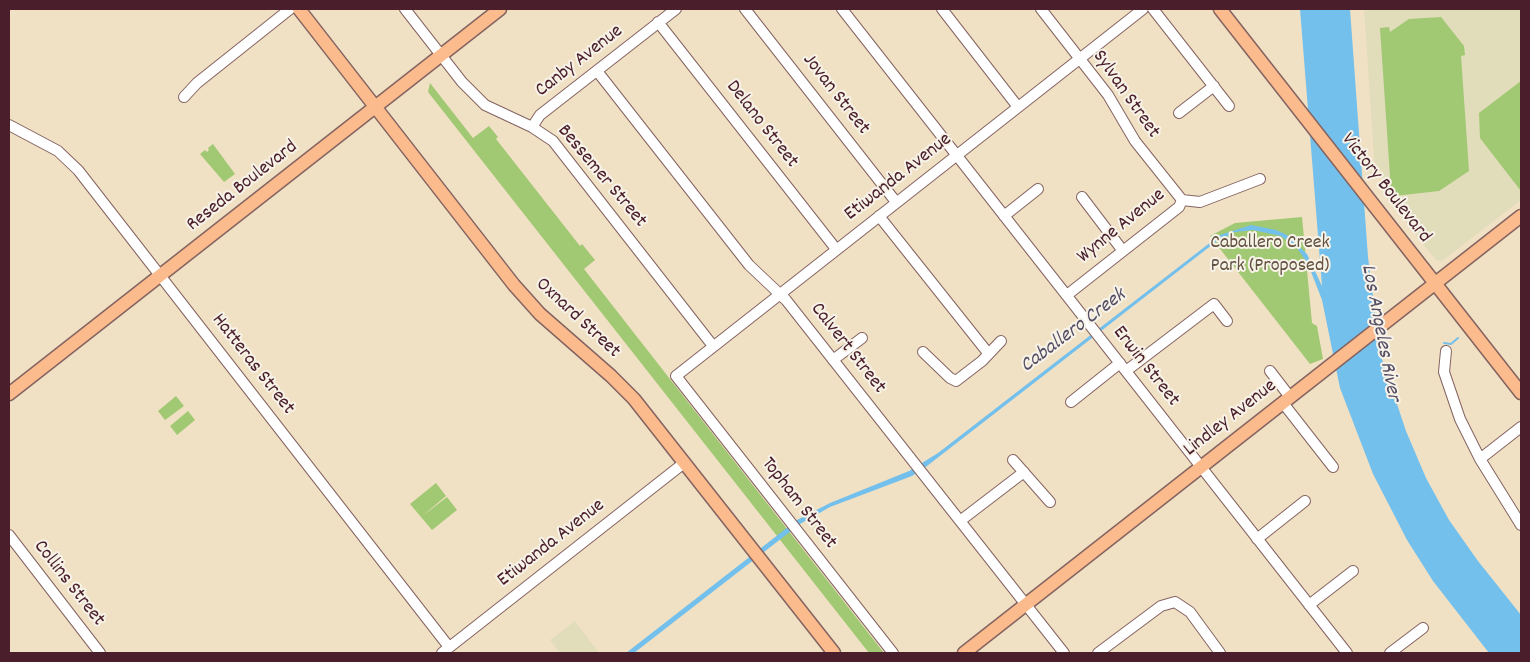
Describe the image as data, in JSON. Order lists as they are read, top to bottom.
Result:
{
  "streets": {
    "main road": [
      "Reseda Boulevard",
      "Victory Boulevard",
      "Oxnard Street",
      "Lindley Avenue"
    ],
    "street": [
      "Canby Avenue",
      "Jovan Street",
      "Sylvan Street",
      "Delano Street",
      "Bessemer Street",
      "Etiwanda Avenue",
      "Wynne Avenue",
      "Calvert Street",
      "Hatteras Street",
      "Erwin Street",
      "Topham Street",
      "Collins Street"
    ]
  },
  "crossings": [
    ["Canby Avenue", "Delano Street"],
    ["Canby Avenue", "Bessemer Street"],
    ["Canby Avenue", "Calvert Street"],
    ["Jovan Street", "Etiwanda Avenue"],
    ["Sylvan Street", "Etiwanda Avenue"],
    ["Sylvan Street", "Wynne Avenue"],
    ["Delano Street", "Etiwanda Avenue"],
    ["Bessemer Street", "Etiwanda Avenue"],
    ["Bessemer Street", "Reseda Boulevard"],
    ["Etiwanda Avenue", "Oxnard Street"],
    ["Etiwanda Avenue", "Calvert Street"],
    ["Etiwanda Avenue", "Hatteras Street"],
    ["Etiwanda Avenue", "Erwin Street"],
    ["Etiwanda Avenue", "Topham Street"],
    ["Reseda Boulevard", "Oxnard Street"],
    ["Reseda Boulevard", "Hatteras Street"],
    ["Victory Boulevard", "Lindley Avenue"],
    ["Wynne Avenue", "Erwin Street"],
    ["Calvert Street", "Lindley Avenue"],
    ["Erwin Street", "Lindley Avenue"]
  ],
  "water": ["Caballero Creek", "Los Angeles River"],
  "parks": ["Caballero Creek Park (Proposed)"]
}
